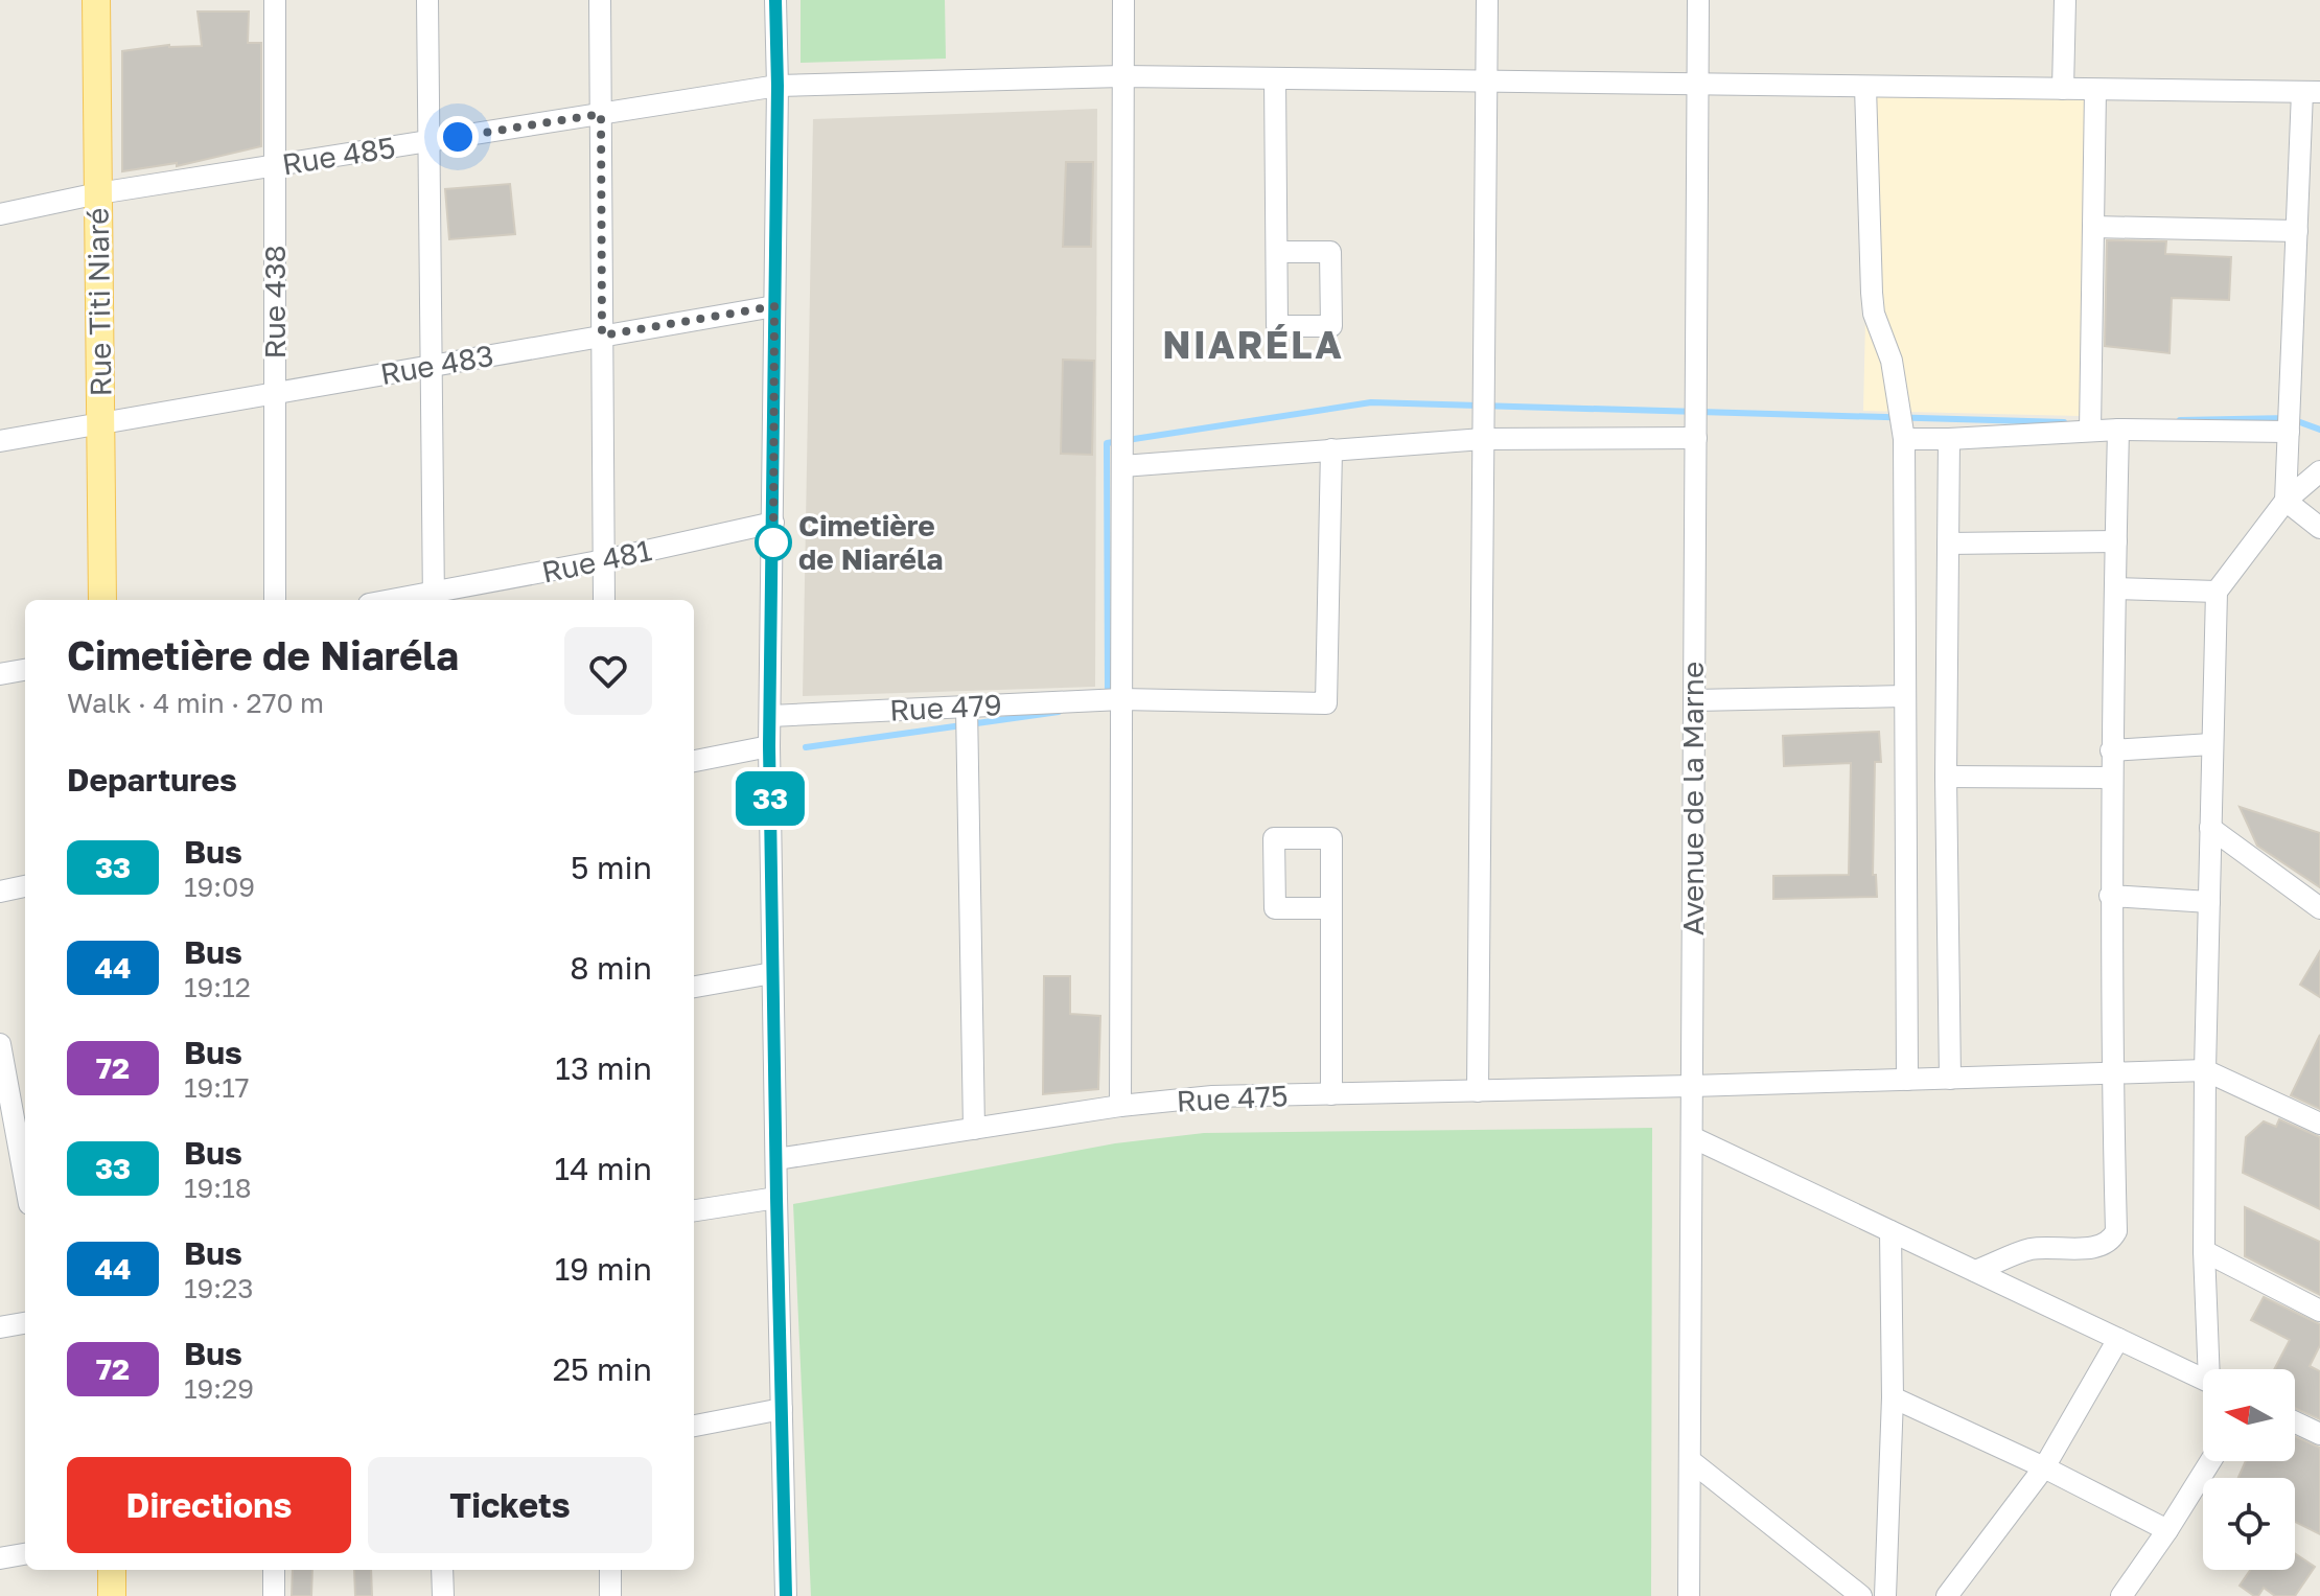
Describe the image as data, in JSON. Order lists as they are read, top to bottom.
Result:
{
  "streets": {
    "main road": ["Rue Titi Niaré"],
    "street": [
      "Rue 485",
      "Rue 438",
      "Rue 483",
      "Rue 481",
      "Rue 479",
      "Avenue de la Marne",
      "Rue 475"
    ]
  },
  "crossings": [
    ["Rue 485", "Rue Titi Niaré"],
    ["Rue 485", "Rue 438"],
    ["Rue 485", "Avenue de la Marne"],
    ["Rue Titi Niaré", "Rue 483"],
    ["Rue 438", "Rue 483"],
    ["Avenue de la Marne", "Rue 475"]
  ],
  "districts": ["NIARÉLA"],
  "places": ["Cimetière de Niaréla"],
  "lines": ["bus line 33"],
  "north": "left",
  "page": {
    "on_map": "33",
    "heading": [
      ["Cimetière de Niaréla", "Walk · 4 min · 270 m"],
      "Departures"
    ],
    "list": [
      {
        "mark": "33",
        "name": "Bus",
        "note": "19:09",
        "value": "5 min"
      },
      {
        "mark": "44",
        "name": "Bus",
        "note": "19:12",
        "value": "8 min"
      },
      {
        "mark": "72",
        "name": "Bus",
        "note": "19:17",
        "value": "13 min"
      },
      {
        "mark": "33",
        "name": "Bus",
        "note": "19:18",
        "value": "14 min"
      },
      {
        "mark": "44",
        "name": "Bus",
        "note": "19:23",
        "value": "19 min"
      },
      {
        "mark": "72",
        "name": "Bus",
        "note": "19:29",
        "value": "25 min"
      }
    ],
    "buttons": ["Directions", "Tickets"]
  }
}
